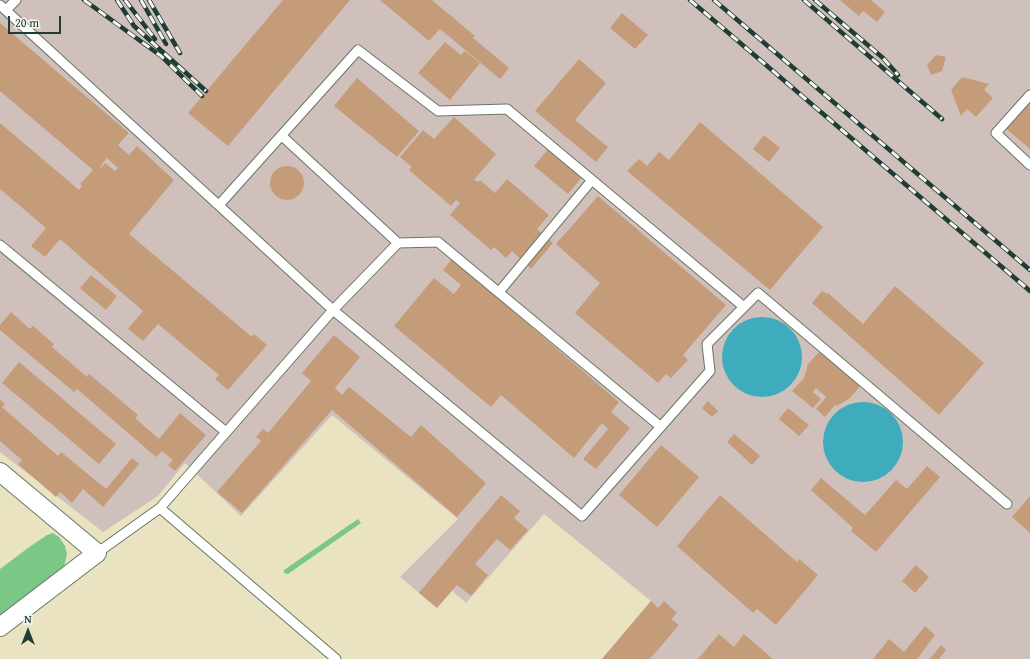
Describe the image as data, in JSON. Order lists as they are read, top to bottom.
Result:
{
  "scale_bar": "20 m",
  "north": "top"
}
